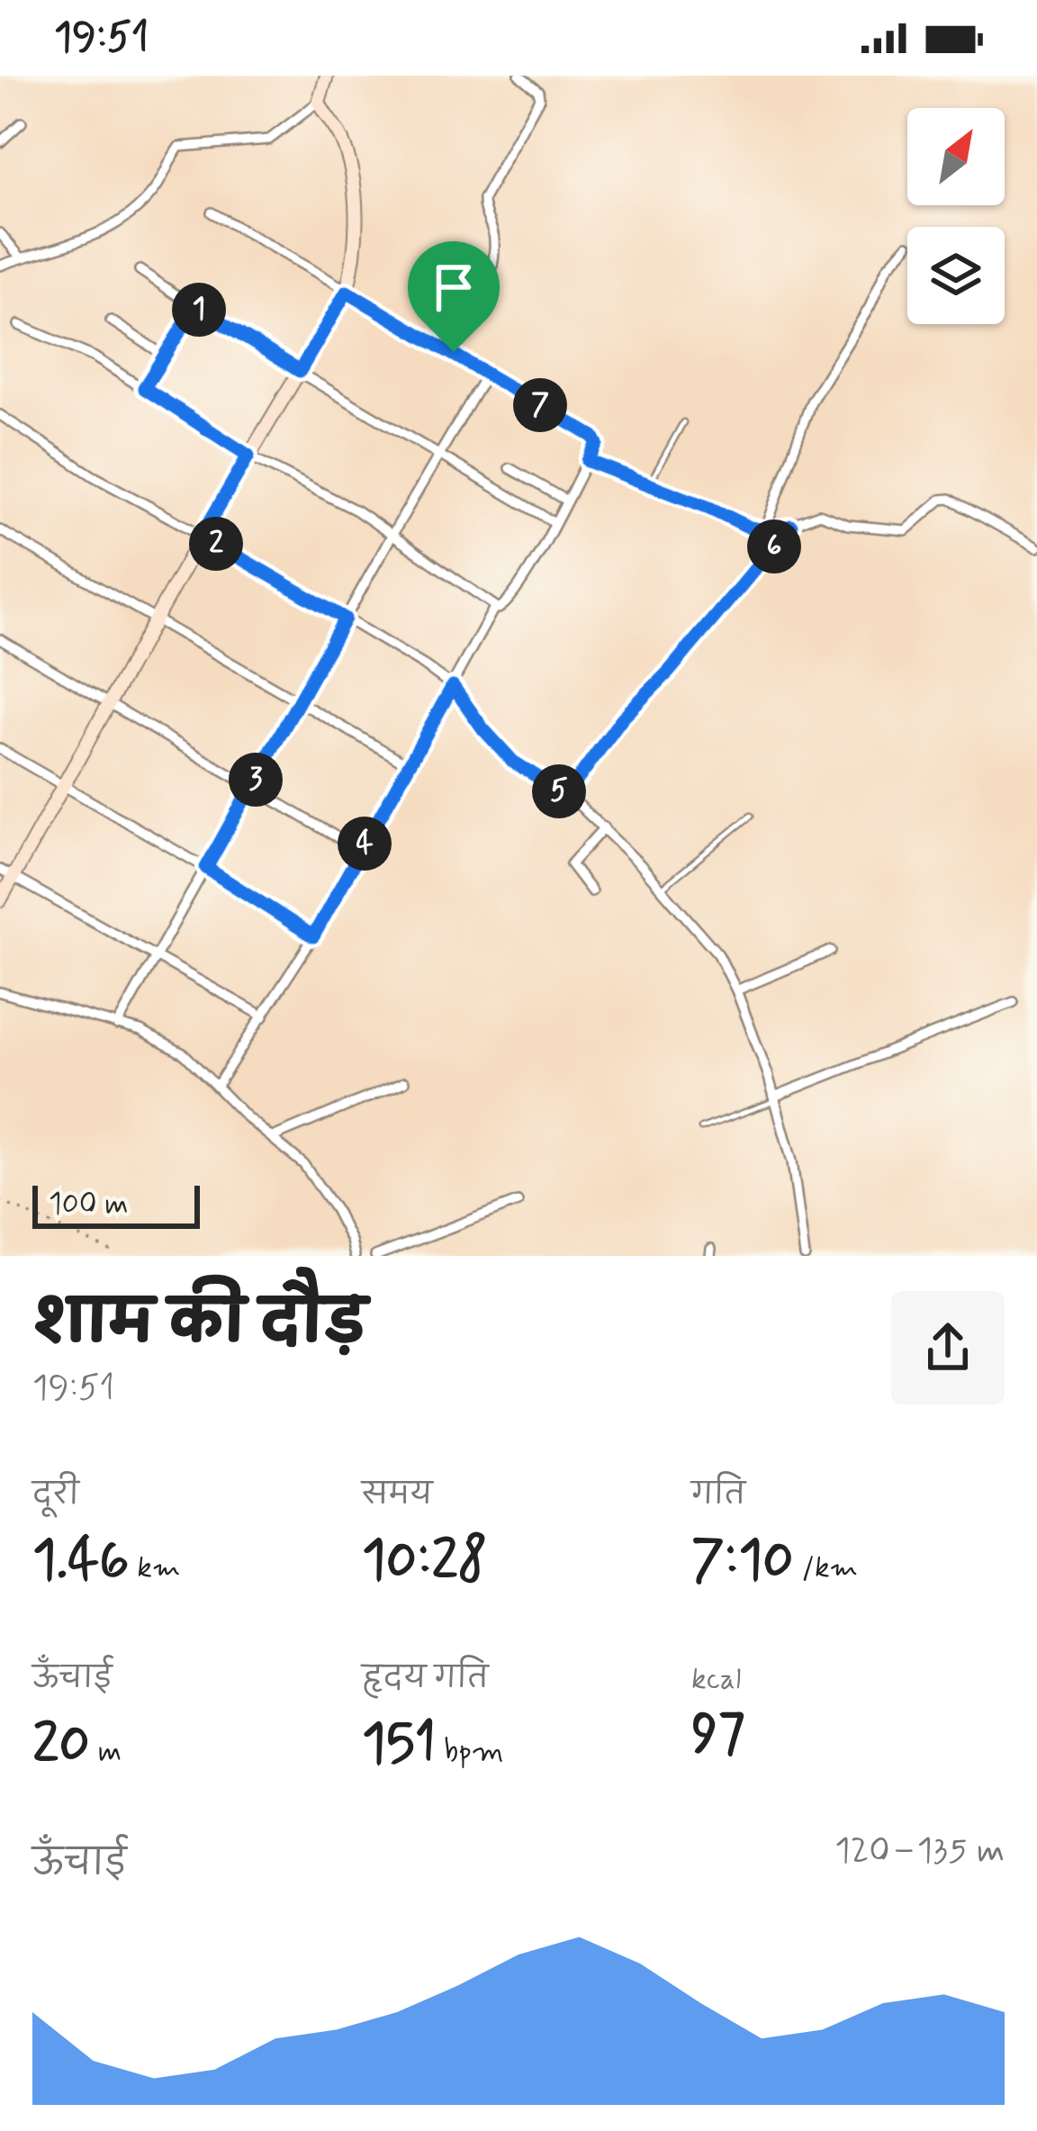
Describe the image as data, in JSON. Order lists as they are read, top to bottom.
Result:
{
  "scale_bar": "100 m",
  "north": "top right",
  "page": {
    "status": "19:51",
    "pins": [
      "1",
      "7",
      "2",
      "6",
      "3",
      "5",
      "4"
    ],
    "scale": "100 m",
    "heading": ["शाम की दौड़", "19:51"],
    "stats": [
      ["दूरी", "1.46 km"],
      ["समय", "10:28"],
      ["गति", "7:10 /km"],
      ["ऊँचाई", "20 m"],
      ["हृदय गति", "151 bpm"],
      ["kcal", "97"]
    ],
    "chart": ["ऊँचाई", "120–135 m"]
  }
}
